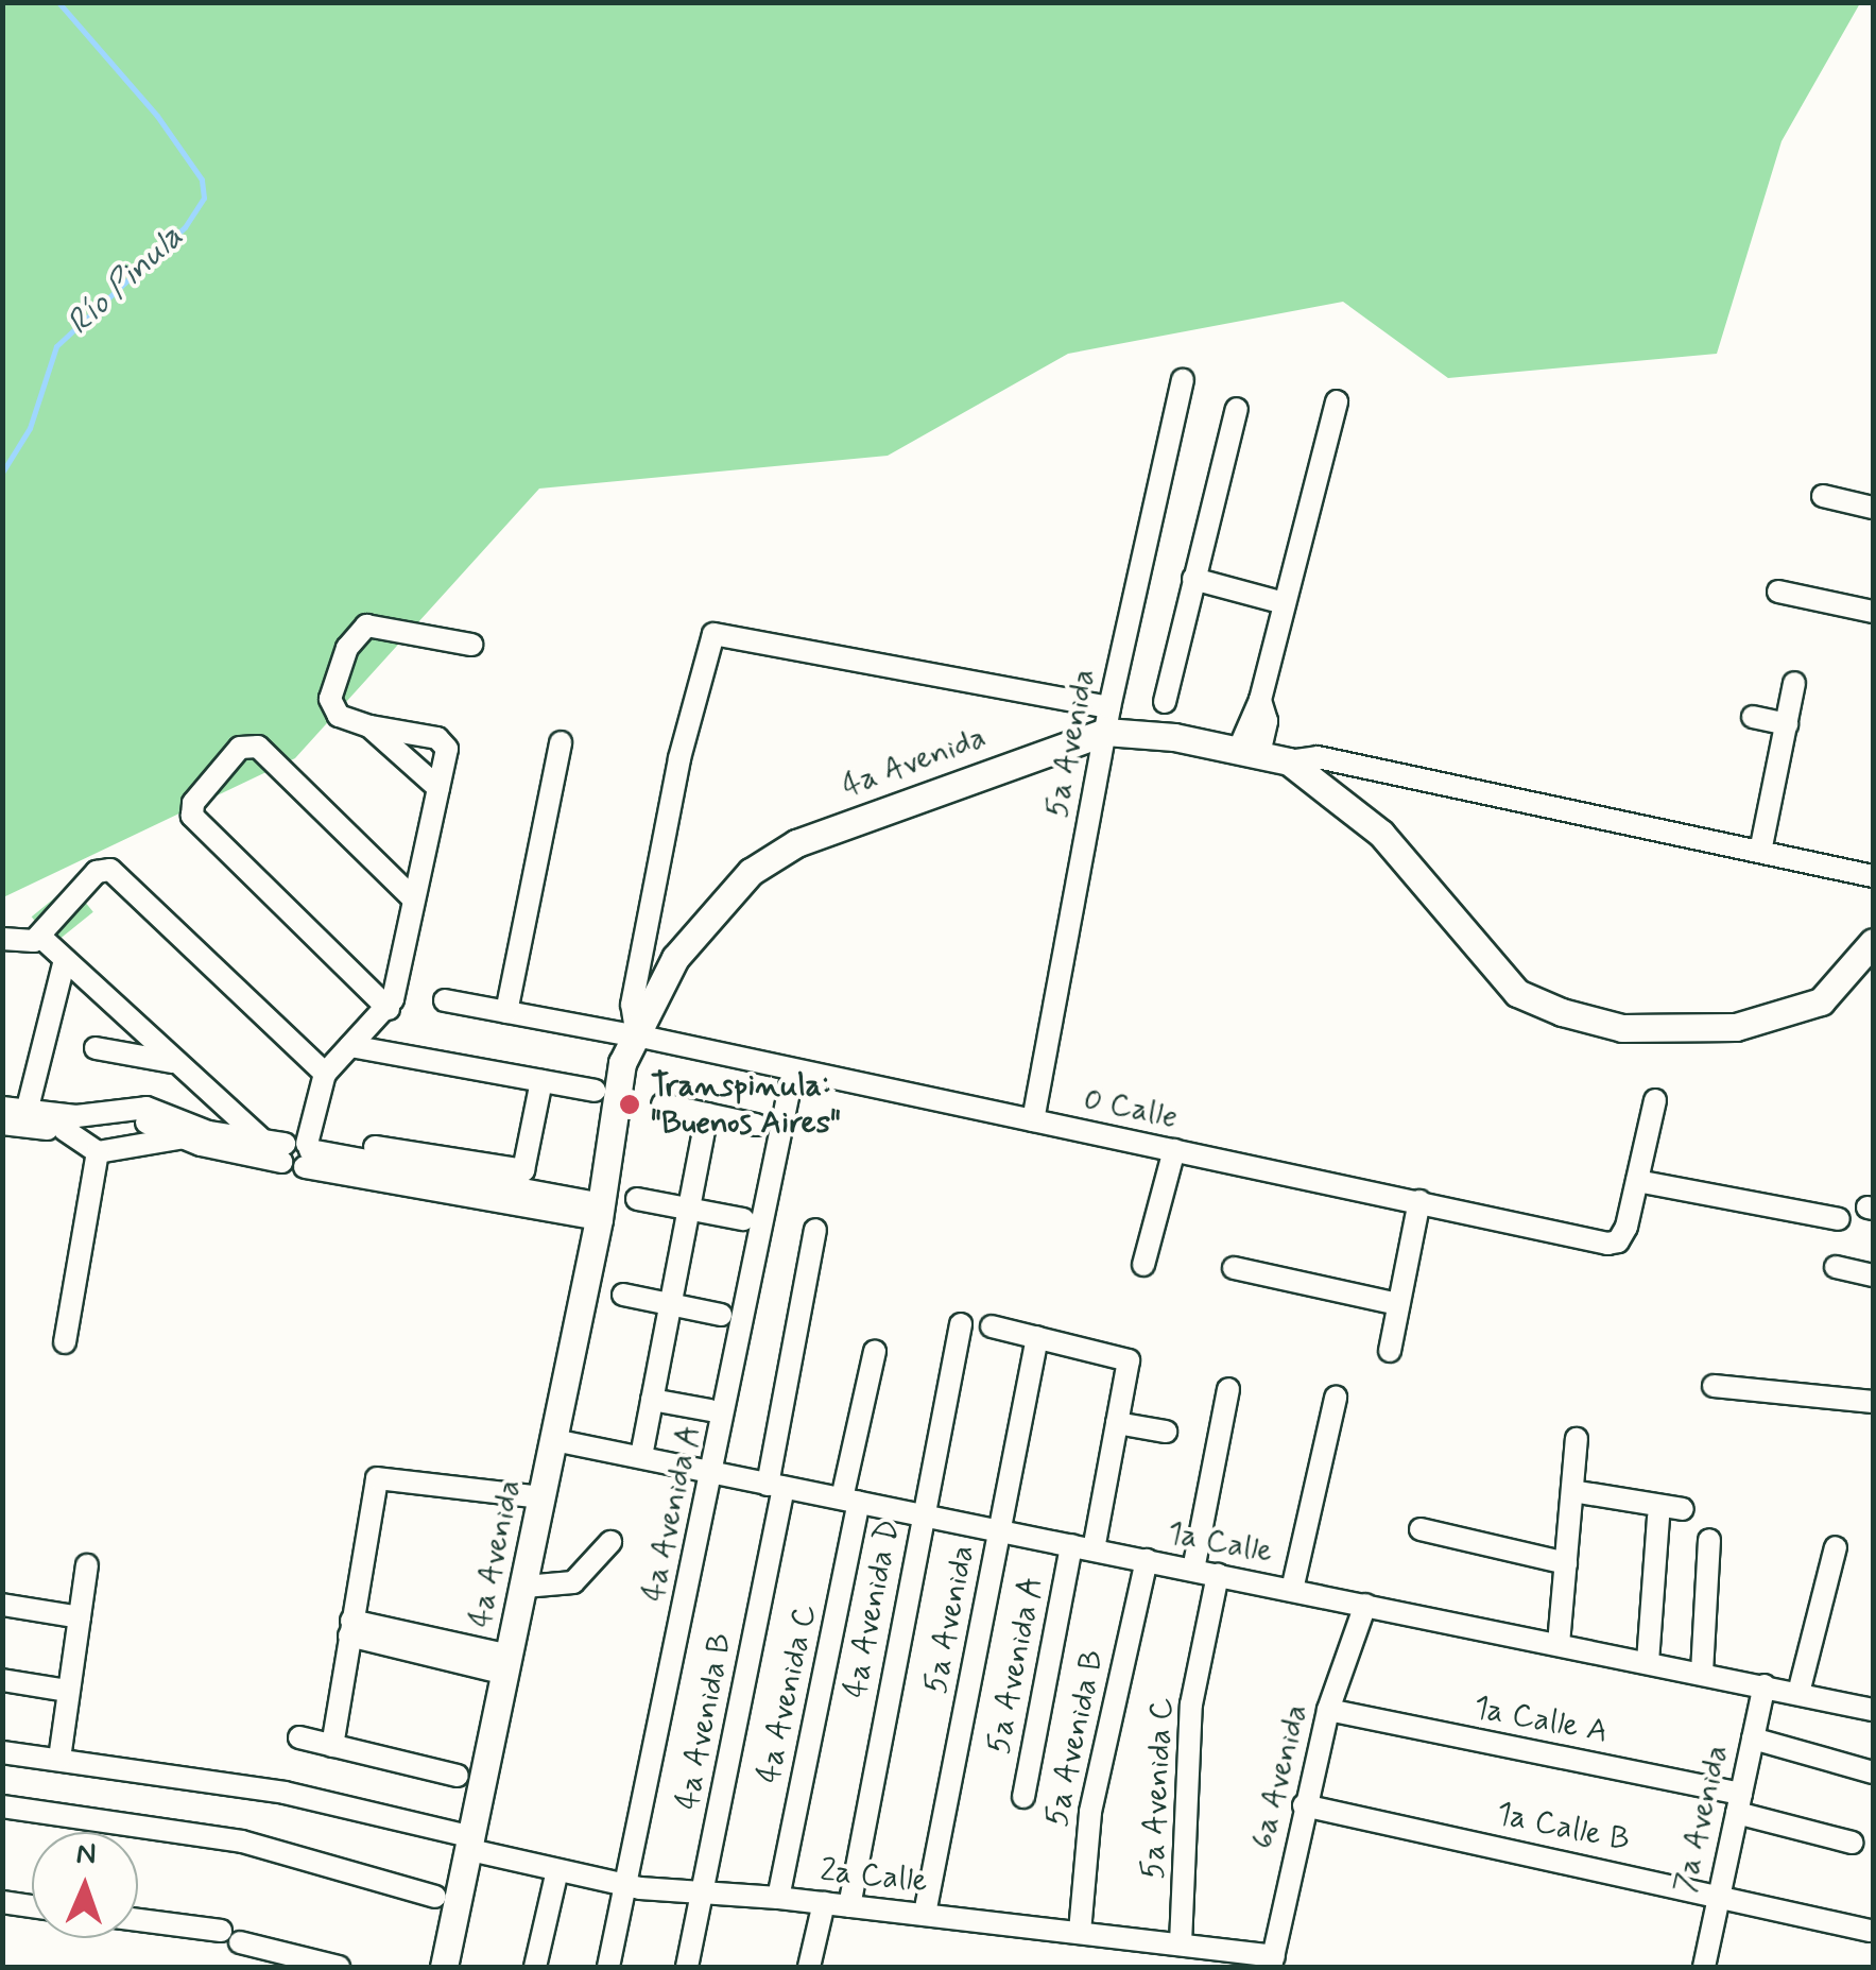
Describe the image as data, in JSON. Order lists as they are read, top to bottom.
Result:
{
  "streets": {
    "main road": ["4a Avenida"],
    "street": [
      "5a Avenida",
      "0 Calle",
      "4a Avenida A",
      "1a Calle",
      "4a Avenida D",
      "5a Avenida A",
      "4a Avenida C",
      "1a Calle A",
      "4a Avenida B",
      "5a Avenida B",
      "6a Avenida",
      "5a Avenida C",
      "7a Avenida",
      "1a Calle B",
      "2a Calle"
    ]
  },
  "crossings": [
    ["5a Avenida", "4a Avenida"],
    ["5a Avenida", "0 Calle"],
    ["5a Avenida", "1a Calle"],
    ["5a Avenida", "2a Calle"],
    ["4a Avenida", "0 Calle"],
    ["4a Avenida", "1a Calle"],
    ["4a Avenida", "2a Calle"],
    ["0 Calle", "4a Avenida A"],
    ["4a Avenida A", "1a Calle"],
    ["4a Avenida A", "2a Calle"],
    ["1a Calle", "4a Avenida D"],
    ["1a Calle", "5a Avenida A"],
    ["1a Calle", "4a Avenida C"],
    ["1a Calle", "4a Avenida B"],
    ["1a Calle", "5a Avenida B"],
    ["1a Calle", "6a Avenida"],
    ["1a Calle", "5a Avenida C"],
    ["1a Calle", "7a Avenida"],
    ["4a Avenida D", "2a Calle"],
    ["4a Avenida C", "2a Calle"],
    ["1a Calle A", "6a Avenida"],
    ["1a Calle A", "7a Avenida"],
    ["4a Avenida B", "2a Calle"],
    ["5a Avenida B", "2a Calle"],
    ["6a Avenida", "1a Calle B"],
    ["6a Avenida", "2a Calle"],
    ["5a Avenida C", "2a Calle"],
    ["7a Avenida", "1a Calle B"]
  ],
  "water": ["Río Pinula"],
  "places": ["Transpinula: \"Buenos Aires\""],
  "north": "top"
}
